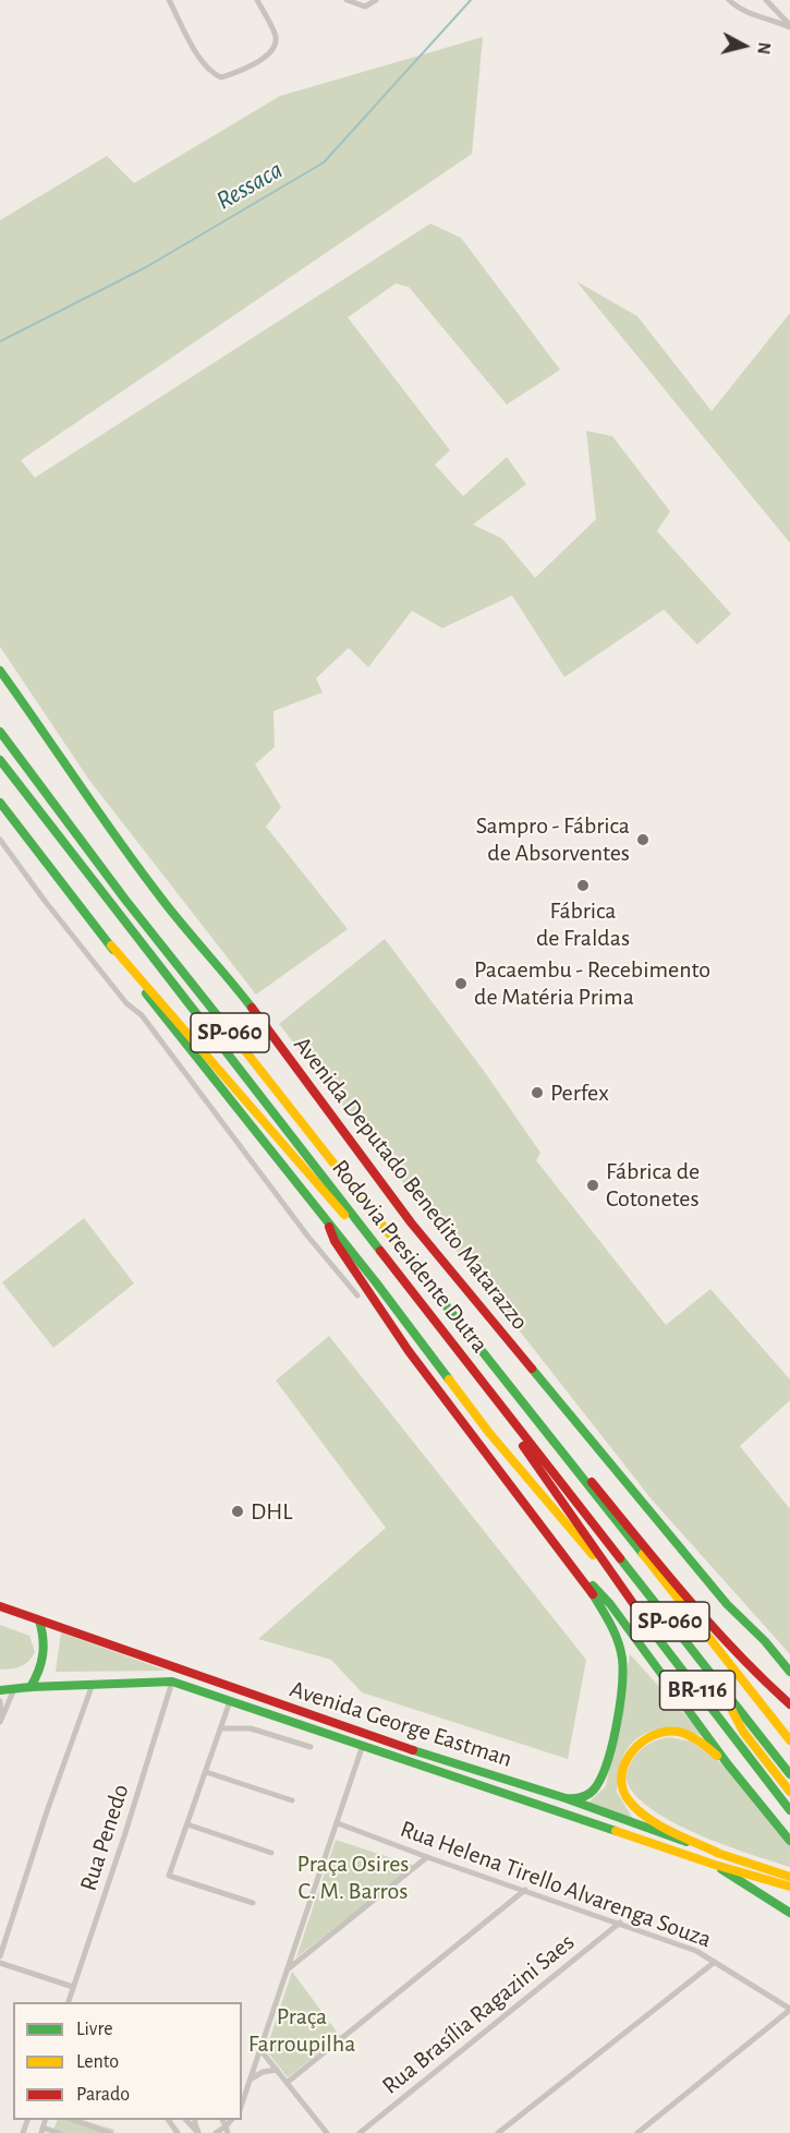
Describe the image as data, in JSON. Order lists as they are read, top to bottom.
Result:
{
  "streets": {
    "main road": [
      "SP-060",
      "Avenida Deputado Benedito Matarazzo",
      "Rodovia Presidente Dutra",
      "BR-116",
      "Avenida George Eastman"
    ],
    "street": ["Rua Penedo", "Rua Helena Tirello Alvarenga Souza", "Rua Brasília Ragazini Saes"]
  },
  "crossings": [
    ["Rodovia Presidente Dutra", "BR-116"],
    ["Avenida George Eastman", "Rua Penedo"],
    ["Rua Helena Tirello Alvarenga Souza", "Rua Brasília Ragazini Saes"]
  ],
  "water": ["Ressaca"],
  "parks": ["Praça Osires C. M. Barros", "Praça Farroupilha"],
  "places": [
    "Sampro - Fábrica de Absorventes",
    "Fábrica de Fraldas",
    "Pacaembu - Recebimento de Matéria Prima",
    "Perfex",
    "Fábrica de Cotonetes",
    "DHL"
  ],
  "legend": ["Livre", "Lento", "Parado"],
  "north": "right"
}
